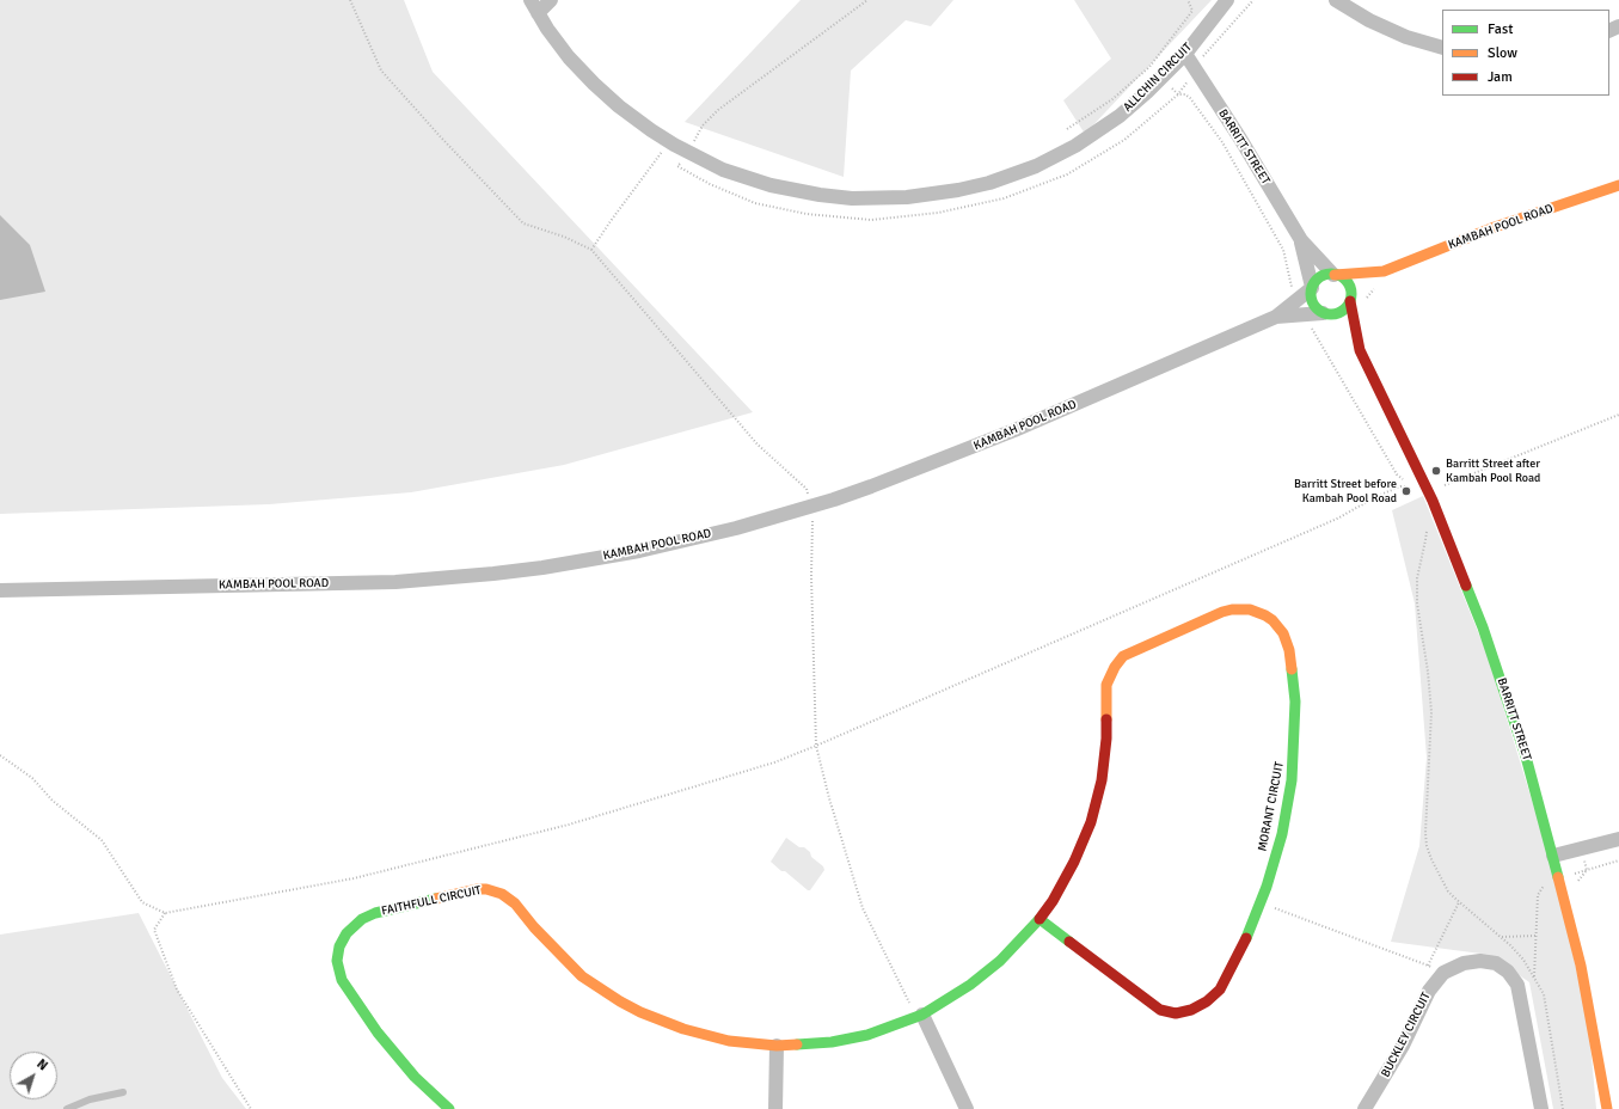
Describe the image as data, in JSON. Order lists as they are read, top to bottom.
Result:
{
  "streets": {
    "street": [
      "ALLCHIN CIRCUIT",
      "BARRITT STREET",
      "KAMBAH POOL ROAD",
      "MORANT CIRCUIT",
      "FAITHFULL CIRCUIT",
      "BUCKLEY CIRCUIT"
    ]
  },
  "crossings": [
    ["ALLCHIN CIRCUIT", "BARRITT STREET"],
    ["BARRITT STREET", "KAMBAH POOL ROAD"],
    ["MORANT CIRCUIT", "FAITHFULL CIRCUIT"]
  ],
  "places": ["Barritt Street after Kambah Pool Road", "Barritt Street before Kambah Pool Road"],
  "legend": ["Fast", "Slow", "Jam"],
  "north": "top right"
}
